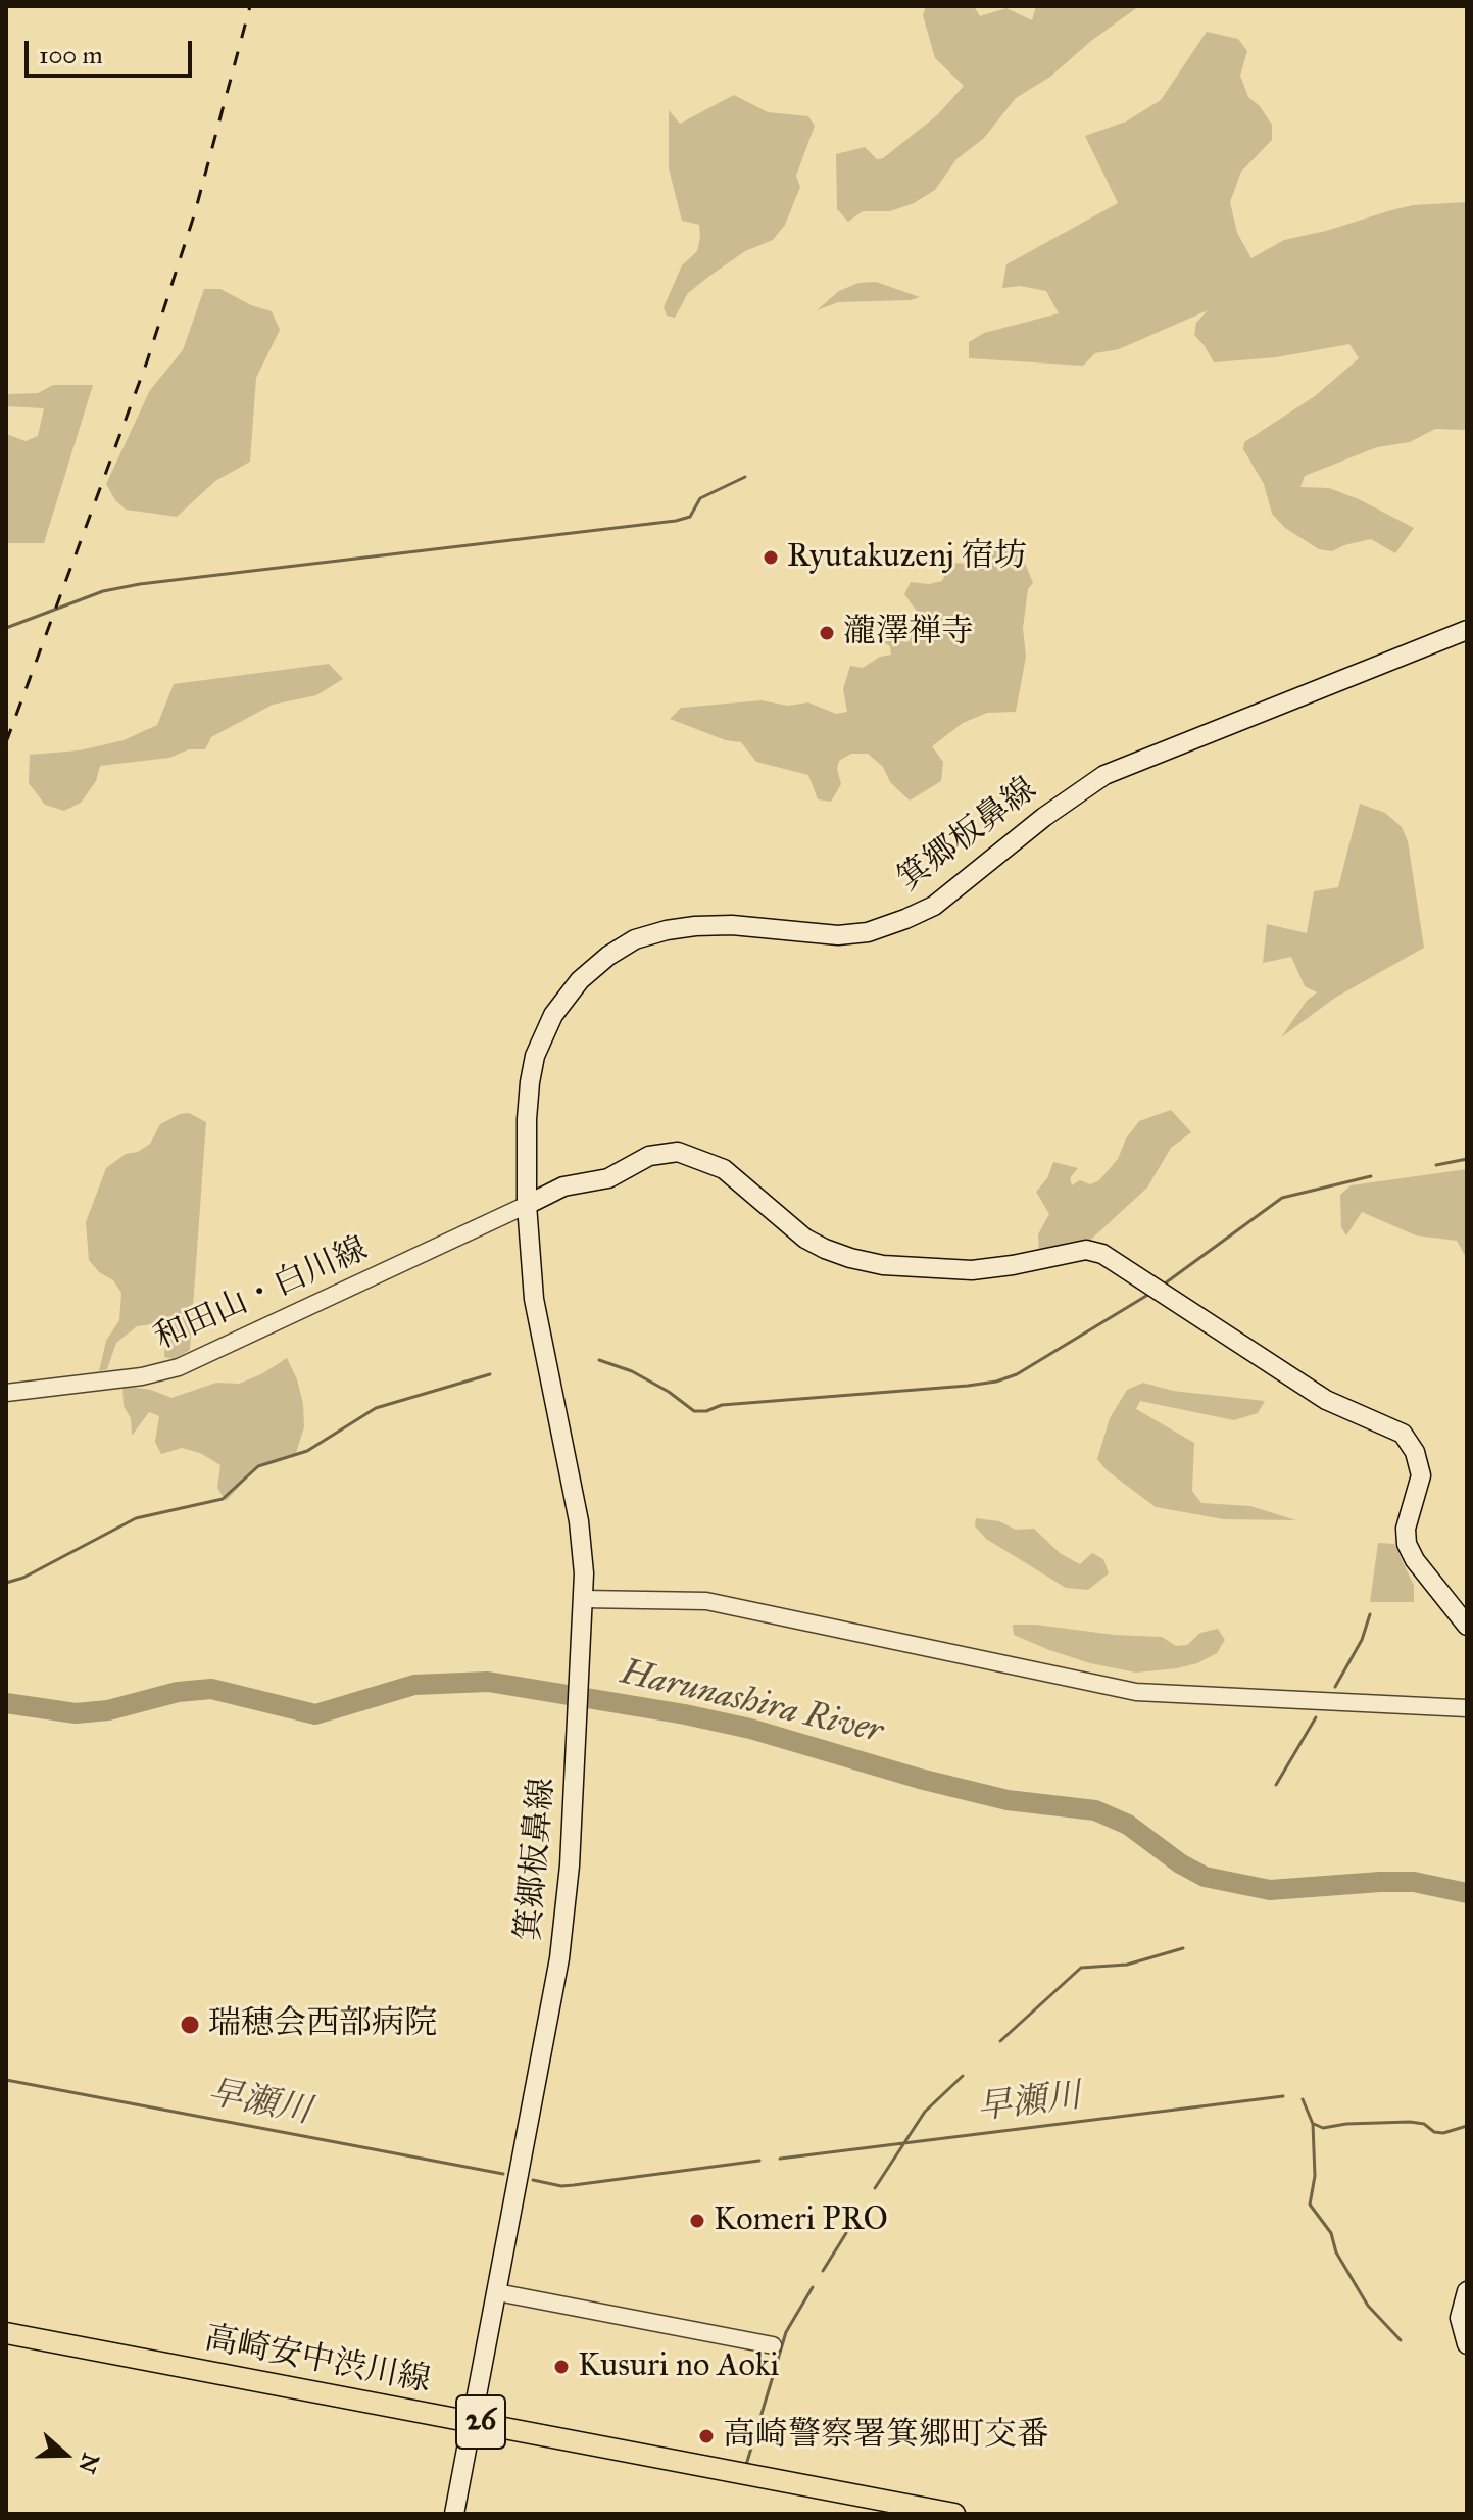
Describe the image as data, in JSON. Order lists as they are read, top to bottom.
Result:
{
  "streets": {
    "main road": ["箕郷板鼻線", "高崎安中渋川線", "26"],
    "street": ["和田山・白川線"]
  },
  "crossings": [
    ["箕郷板鼻線", "和田山・白川線"],
    ["箕郷板鼻線", "高崎安中渋川線"]
  ],
  "water": ["Harunashira River", "早瀬川"],
  "places": [
    "Ryutakuzenj 宿坊",
    "瀧澤禅寺",
    "瑞穂会西部病院",
    "Komeri PRO",
    "Kusuri no Aoki",
    "高崎警察署箕郷町交番"
  ],
  "scale_bar": "100 m",
  "north": "right"
}
